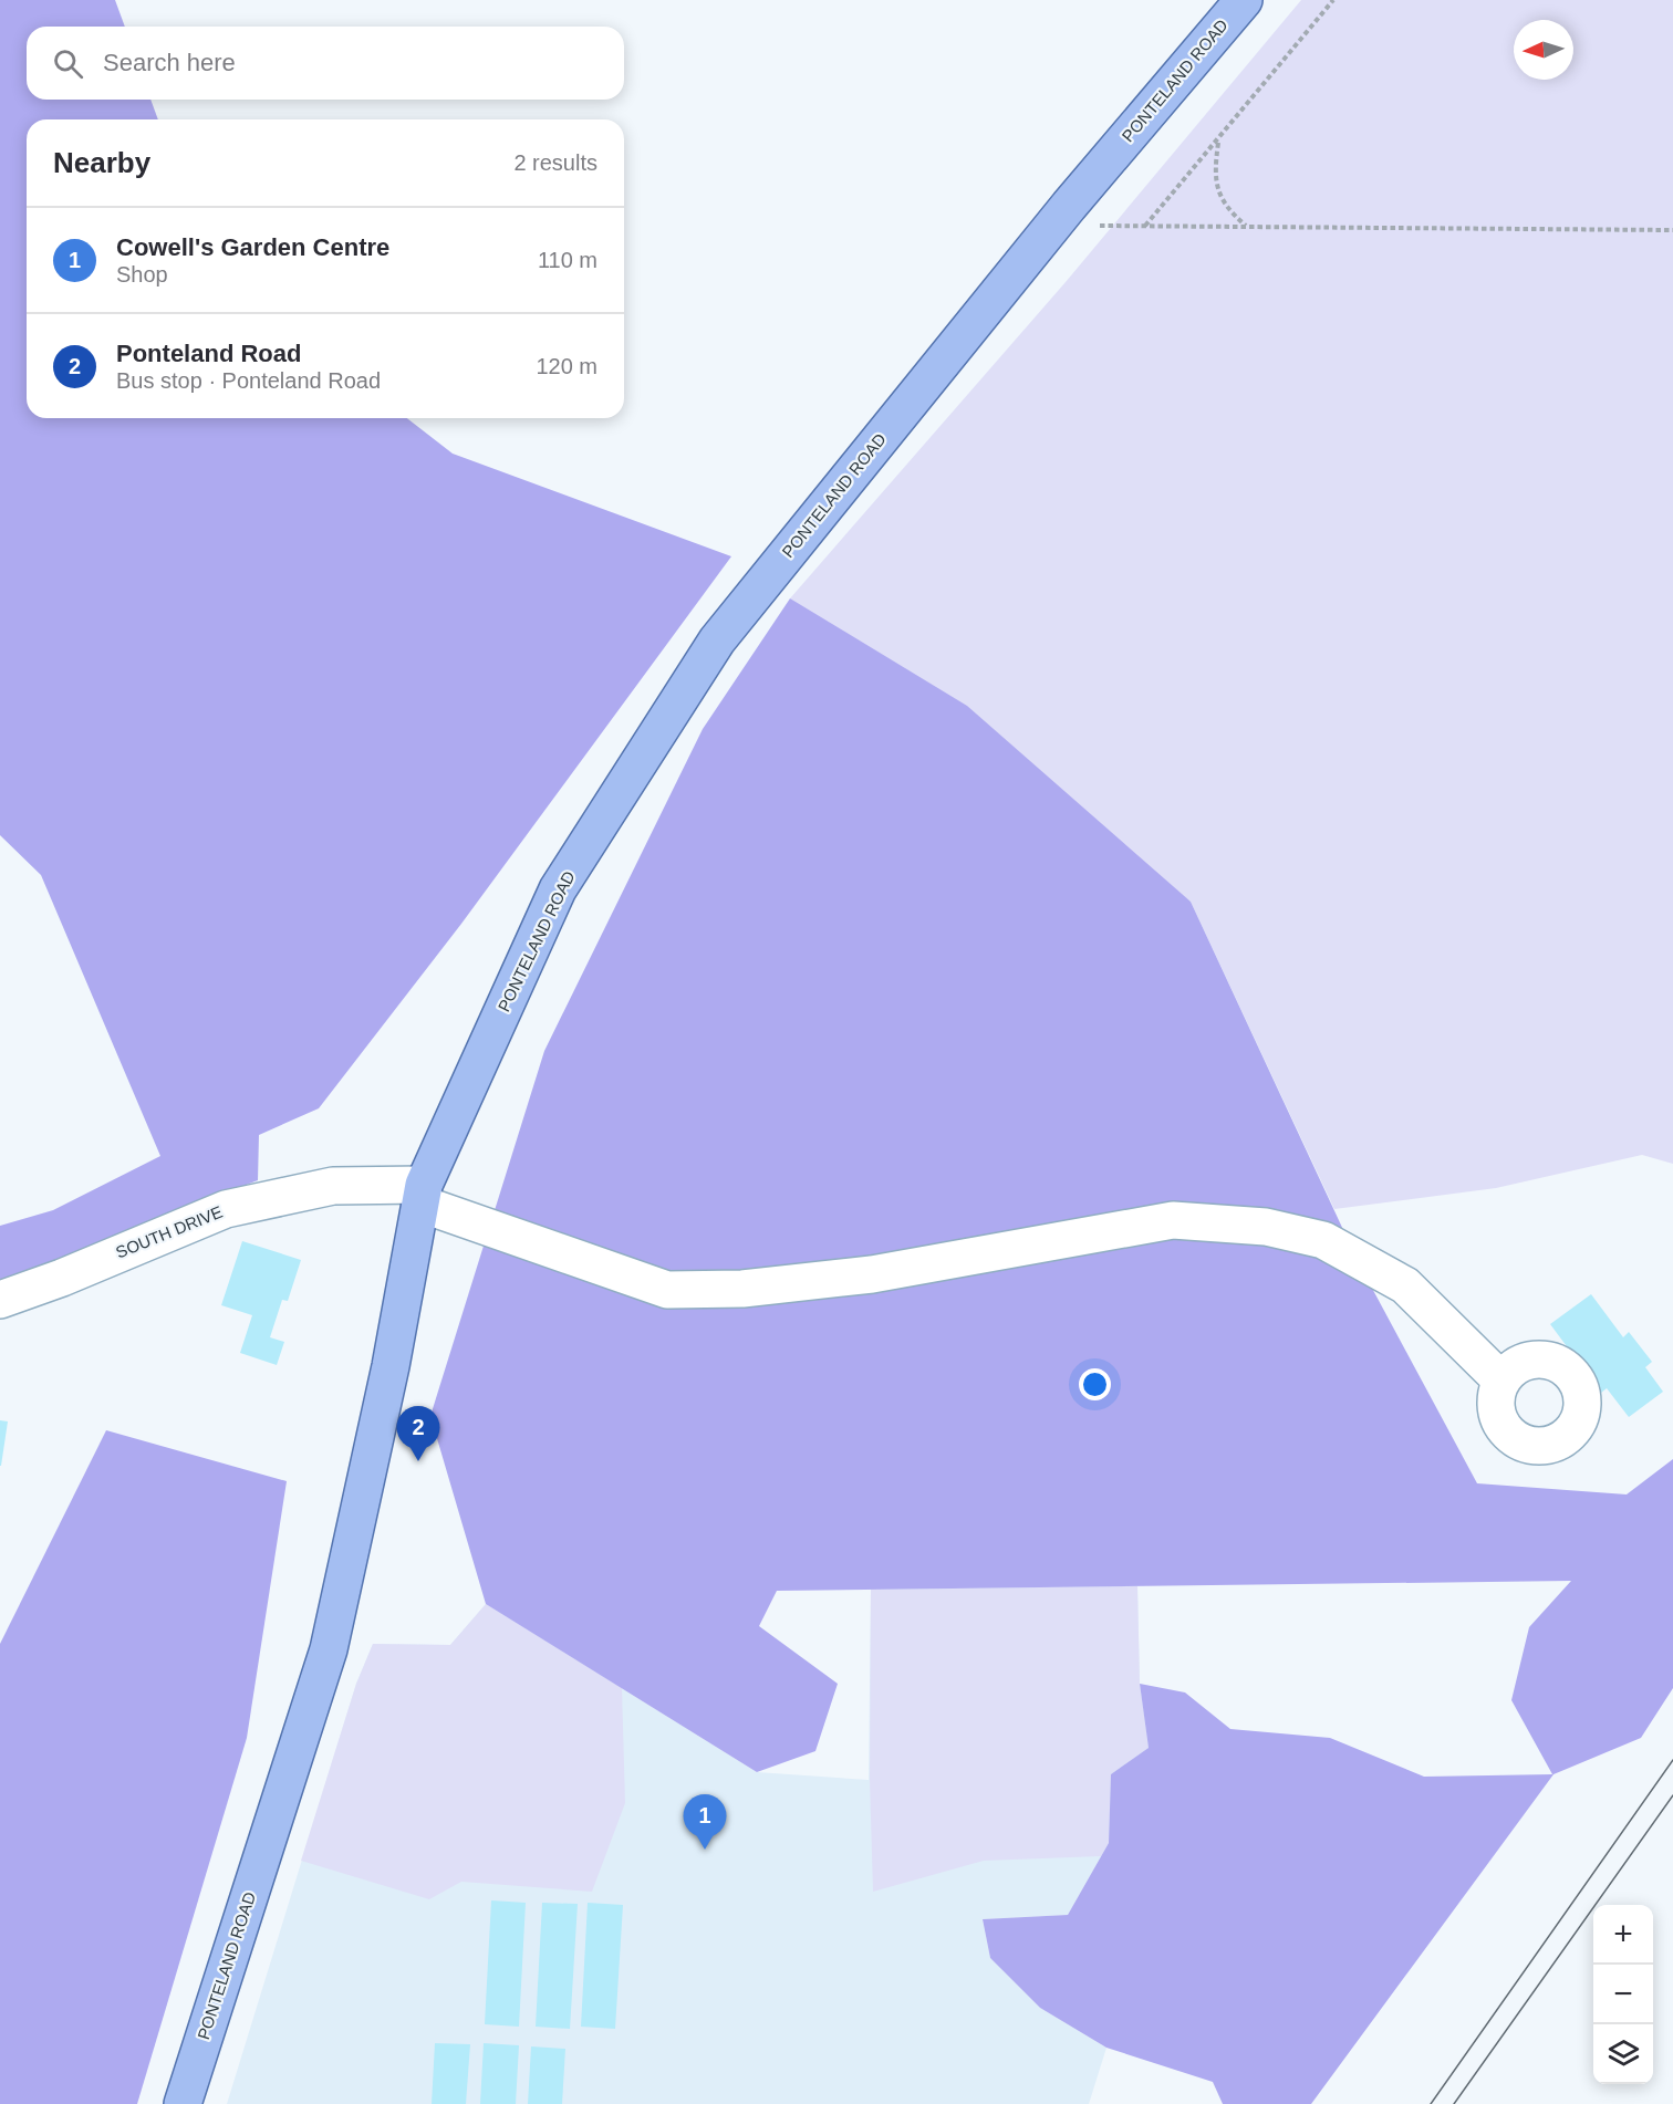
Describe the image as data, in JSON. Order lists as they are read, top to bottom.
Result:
{
  "streets": {
    "main road": ["PONTELAND ROAD"],
    "lane": ["SOUTH DRIVE"]
  },
  "crossings": [
    ["PONTELAND ROAD", "SOUTH DRIVE"]
  ],
  "north": "left",
  "page": {
    "search": "Search here",
    "heading": ["Nearby", "2 results"],
    "list": [
      {
        "mark": "1",
        "name": "Cowell's Garden Centre",
        "note": "Shop",
        "value": "110 m"
      },
      {
        "mark": "2",
        "name": "Ponteland Road",
        "note": "Bus stop · Ponteland Road",
        "value": "120 m"
      }
    ],
    "pins": ["2", "1"],
    "map_buttons": ["+", "−"]
  }
}
